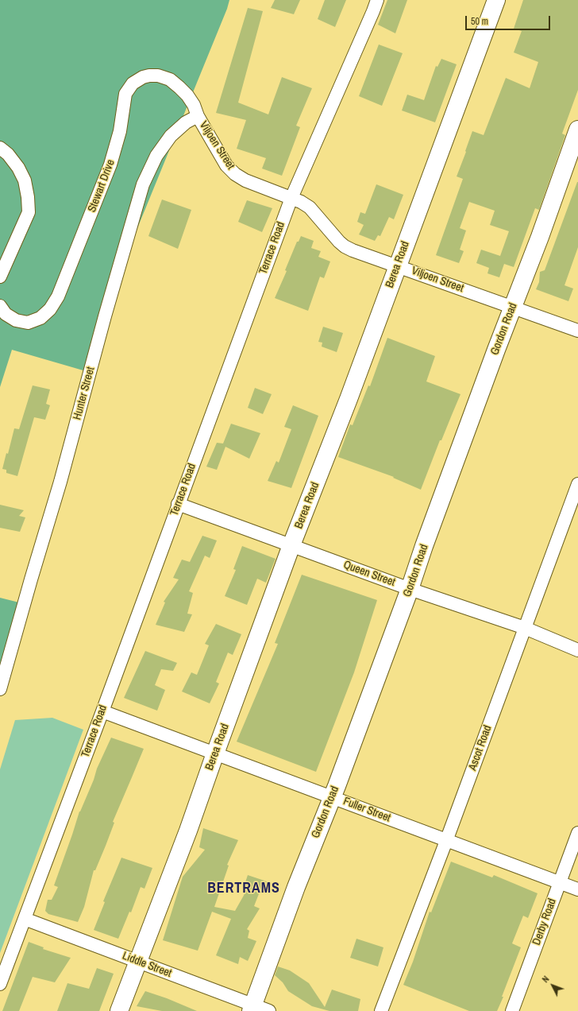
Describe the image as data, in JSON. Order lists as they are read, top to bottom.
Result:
{
  "streets": {
    "street": [
      "Viljoen Street",
      "Stewart Drive",
      "Terrace Road",
      "Berea Road",
      "Gordon Road",
      "Hunter Street",
      "Queen Street",
      "Ascot Road",
      "Fuller Street",
      "Derby Road",
      "Liddle Street"
    ]
  },
  "crossings": [
    ["Viljoen Street", "Stewart Drive"],
    ["Viljoen Street", "Terrace Road"],
    ["Viljoen Street", "Berea Road"],
    ["Viljoen Street", "Gordon Road"],
    ["Viljoen Street", "Hunter Street"],
    ["Stewart Drive", "Hunter Street"],
    ["Terrace Road", "Queen Street"],
    ["Terrace Road", "Fuller Street"],
    ["Terrace Road", "Liddle Street"],
    ["Berea Road", "Queen Street"],
    ["Berea Road", "Fuller Street"],
    ["Berea Road", "Liddle Street"],
    ["Gordon Road", "Queen Street"],
    ["Gordon Road", "Fuller Street"],
    ["Gordon Road", "Liddle Street"],
    ["Queen Street", "Ascot Road"],
    ["Ascot Road", "Fuller Street"],
    ["Fuller Street", "Derby Road"]
  ],
  "districts": ["BERTRAMS"],
  "scale_bar": "50 m",
  "north": "top left"
}
